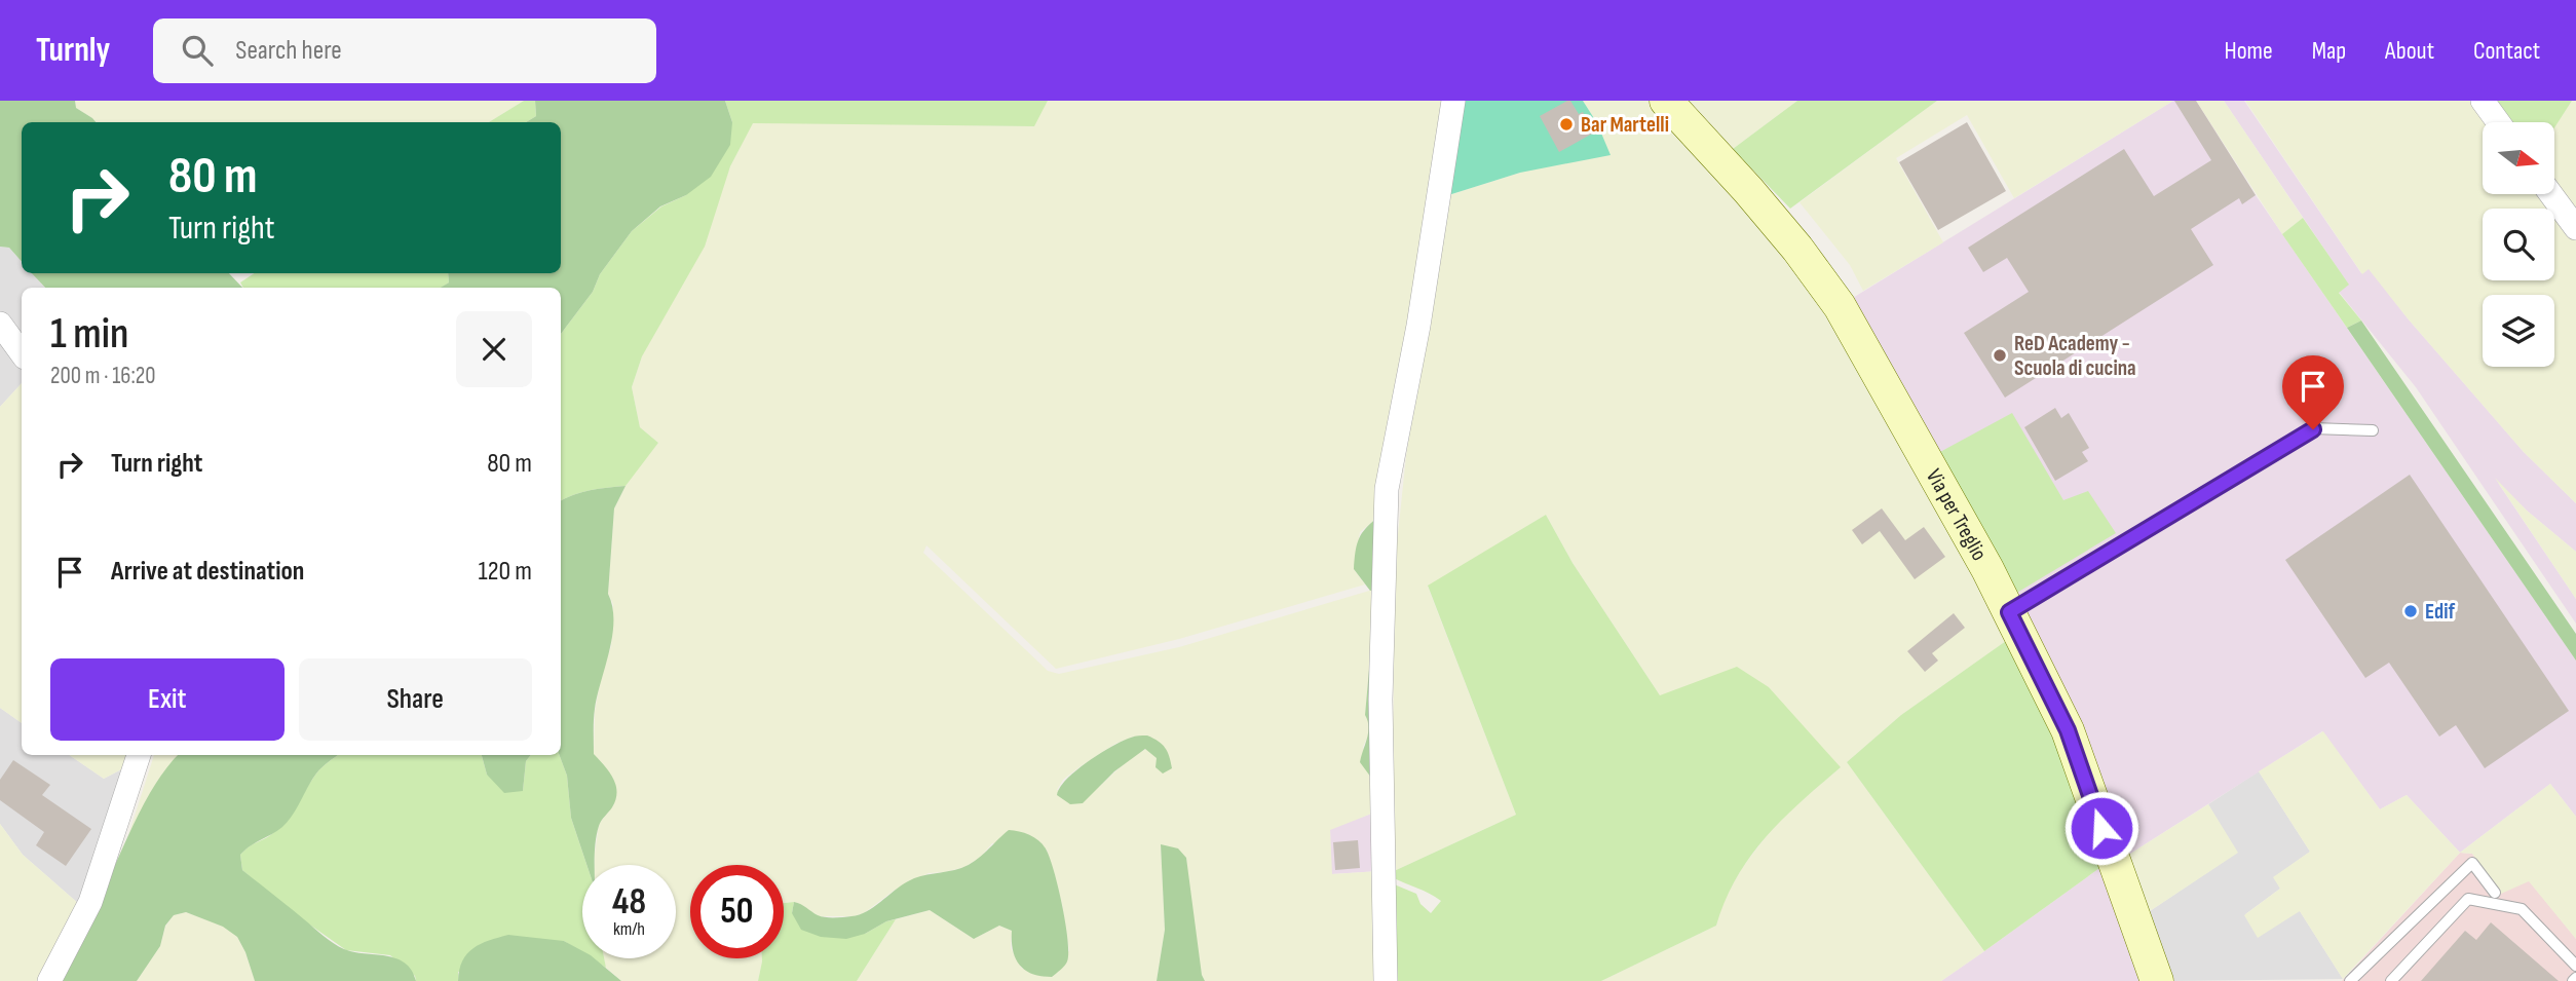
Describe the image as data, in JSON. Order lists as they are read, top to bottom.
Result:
{
  "streets": {
    "main road": ["Via per Treglio"]
  },
  "places": ["Bar Martelli", "ReD Academy - Scuola di cucina", "Edif"],
  "north": "right",
  "page": {
    "header": "Turnly",
    "search": "Search here",
    "nav": [
      "Home",
      "Map",
      "About",
      "Contact"
    ],
    "turn": ["80 m", "Turn right"],
    "heading": ["1 min", "200 m · 16:20"],
    "list": [
      {
        "name": "Turn right",
        "value": "80 m"
      },
      {
        "name": "Arrive at destination",
        "value": "120 m"
      }
    ],
    "buttons": ["Exit", "Share"],
    "speed": "48 km/h",
    "limit": "50"
  }
}
